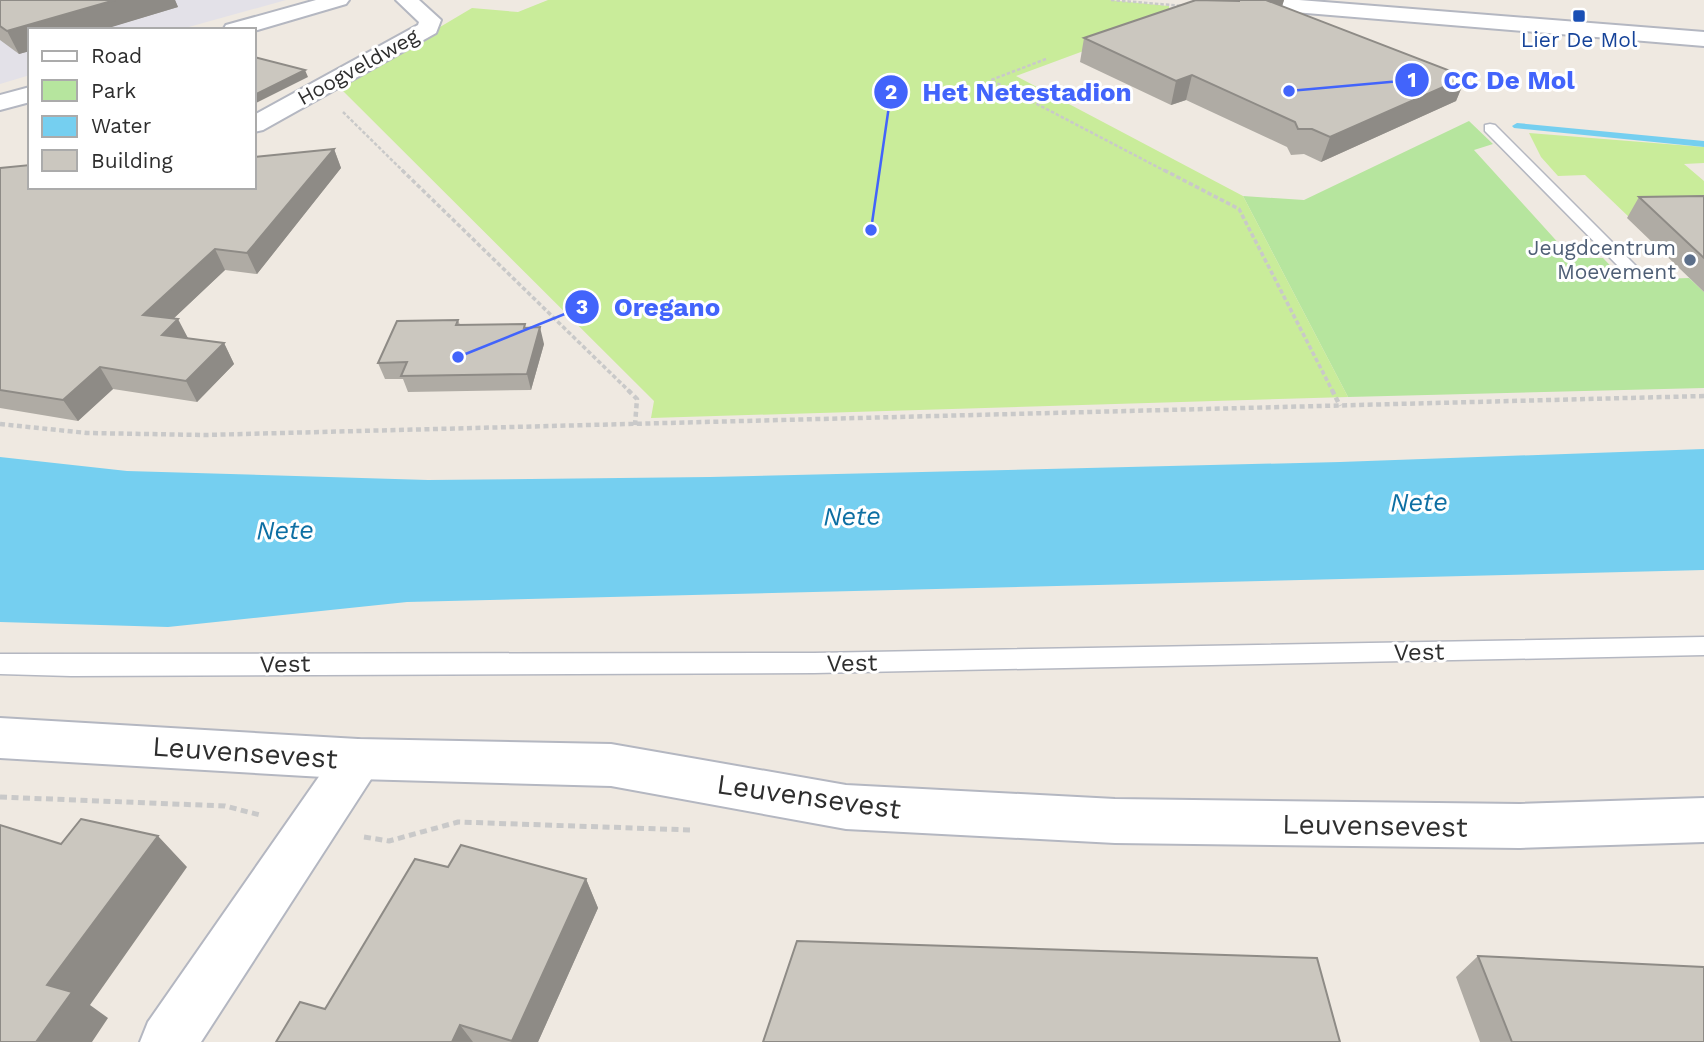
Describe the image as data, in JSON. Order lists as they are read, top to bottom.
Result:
{
  "streets": {
    "street": ["Hoogveldweg", "Leuvensevest"],
    "lane": ["Vest"]
  },
  "water": ["Nete"],
  "places": {
    "transit": ["Lier De Mol"],
    "other": [
      "CC De Mol",
      "Het Netestadion",
      "Jeugdcentrum Moevement",
      "Oregano"
    ]
  },
  "legend": [
    "Road",
    "Park",
    "Water",
    "Building"
  ]
}
